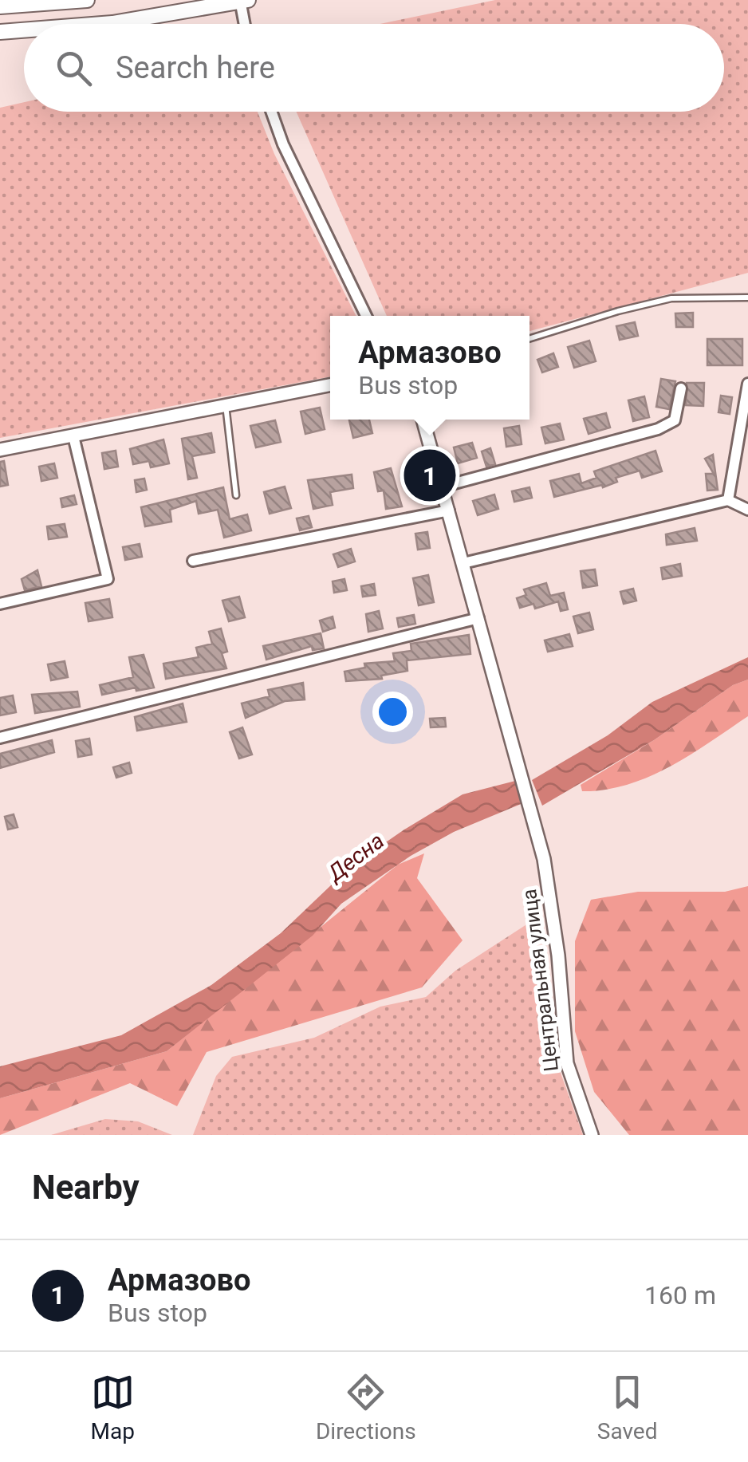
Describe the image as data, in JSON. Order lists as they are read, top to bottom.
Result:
{
  "streets": {
    "street": ["Центральная улица"]
  },
  "water": ["Десна"],
  "page": {
    "search": "Search here",
    "popup": ["Армазово", "Bus stop"],
    "pins": "1",
    "heading": "Nearby",
    "list": [
      {
        "mark": "1",
        "name": "Армазово",
        "note": "Bus stop",
        "value": "160 m"
      }
    ],
    "nav": ["Map", "Directions", "Saved"]
  }
}
